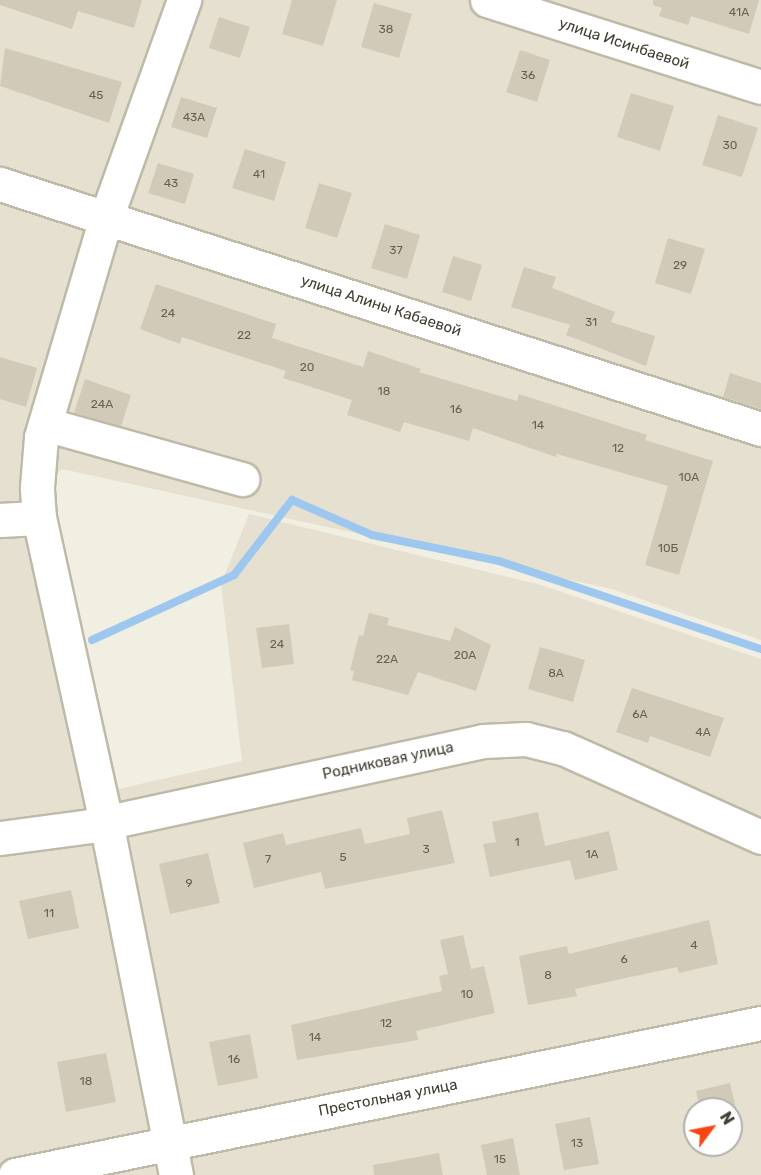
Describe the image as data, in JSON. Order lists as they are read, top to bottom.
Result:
{
  "streets": {
    "street": [
      "улица Исинбаевой",
      "улица Алины Кабаевой",
      "Родниковая улица",
      "Престольная улица"
    ]
  },
  "house_numbers": [
    "41А",
    "38",
    "36",
    "45",
    "43А",
    "30",
    "41",
    "43",
    "37",
    "29",
    "24",
    "31",
    "22",
    "20",
    "18",
    "24А",
    "16",
    "14",
    "12",
    "10А",
    "10Б",
    "24",
    "20А",
    "22А",
    "8А",
    "6А",
    "4А",
    "1",
    "3",
    "1А",
    "5",
    "7",
    "9",
    "11",
    "4",
    "6",
    "8",
    "10",
    "12",
    "14",
    "16",
    "18",
    "13",
    "15"
  ],
  "north": "top right"
}
